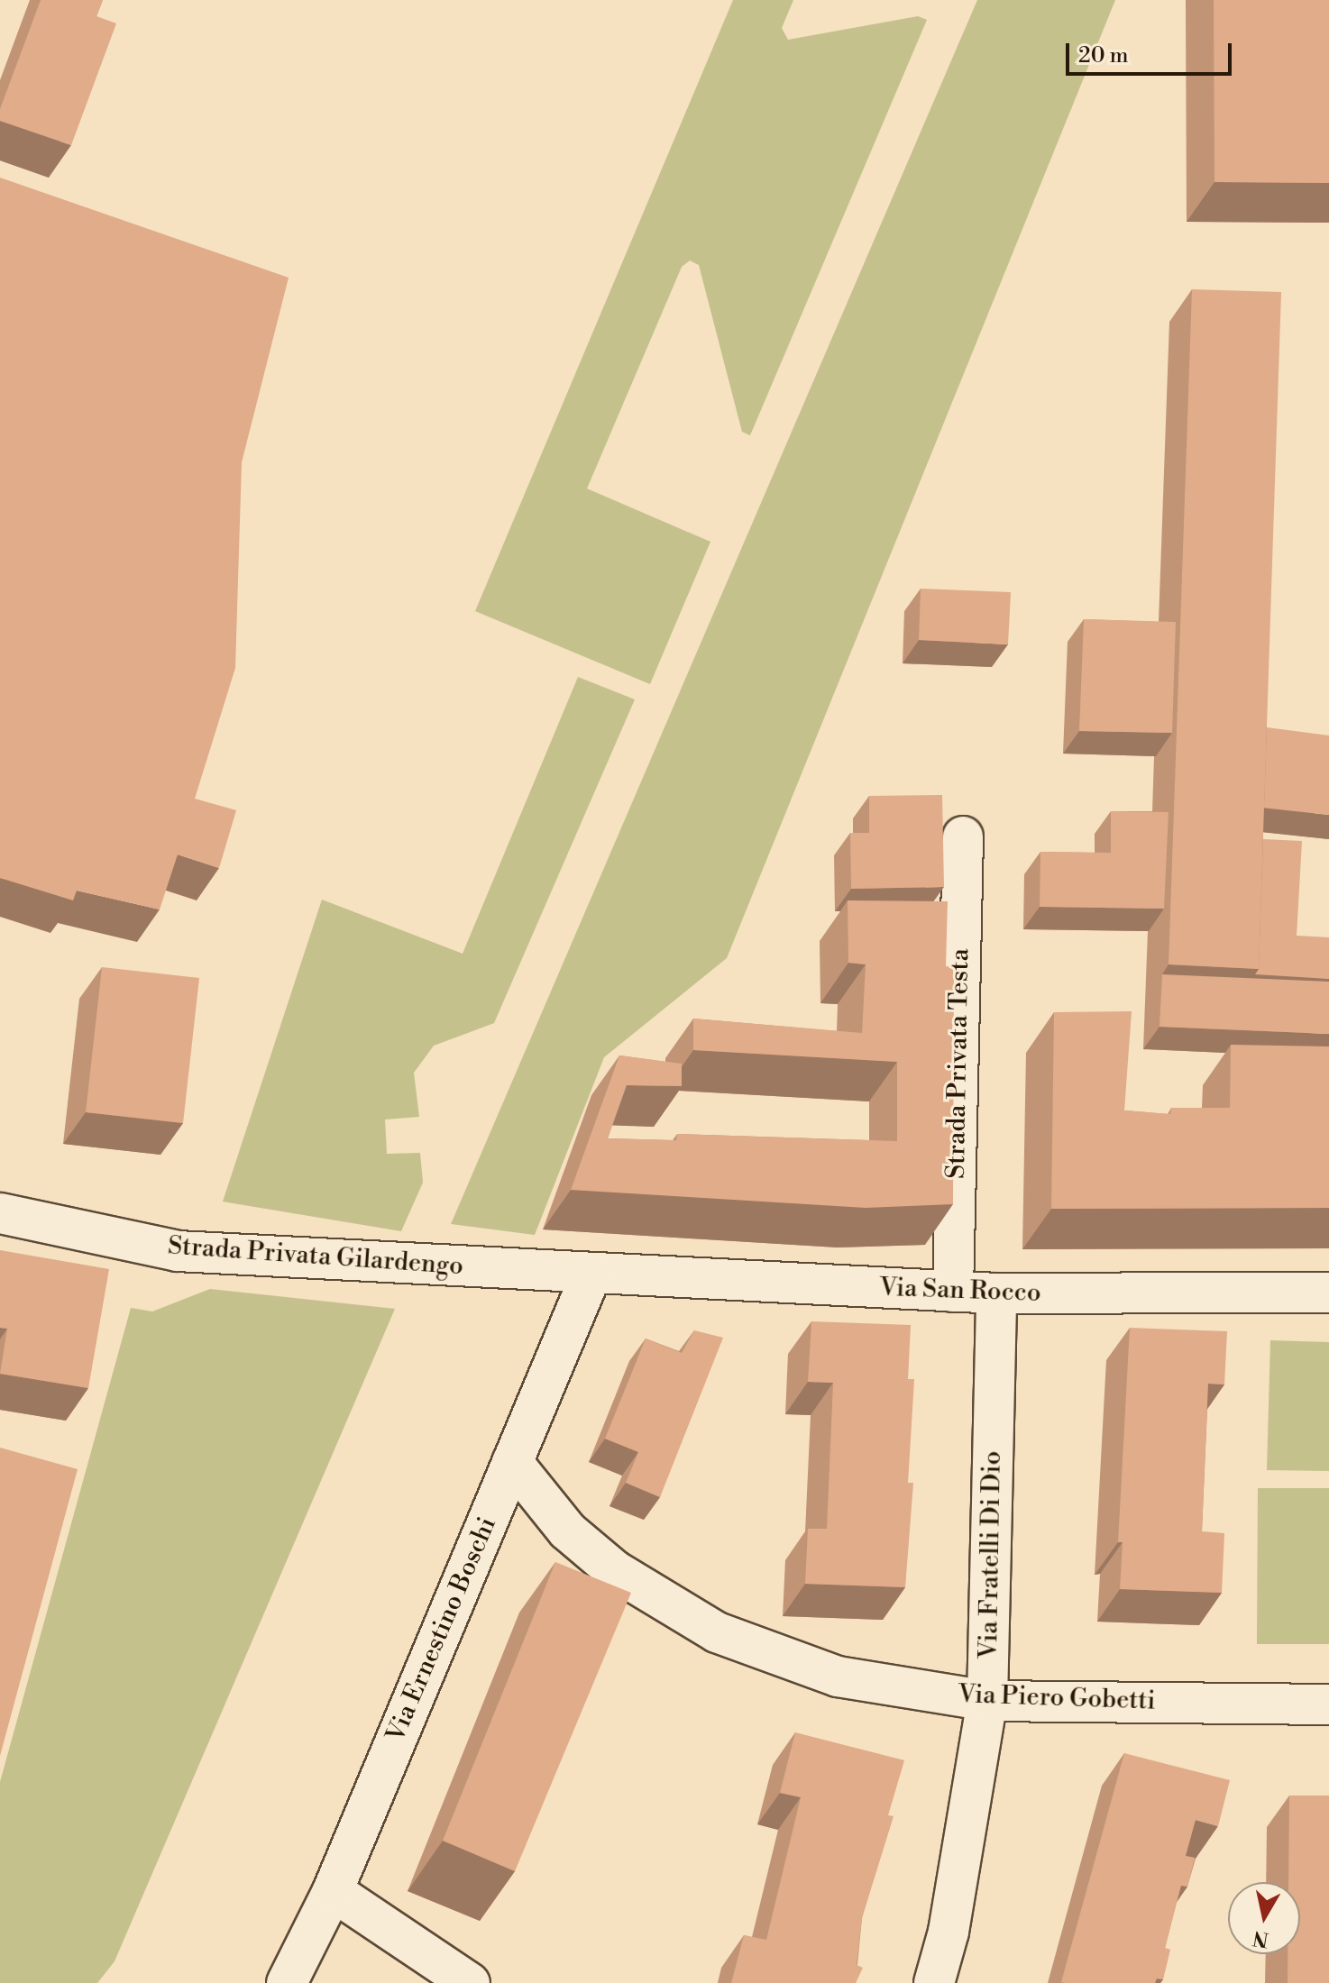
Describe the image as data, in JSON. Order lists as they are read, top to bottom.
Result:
{
  "streets": {
    "street": [
      "Strada Privata Testa",
      "Strada Privata Gilardengo",
      "Via San Rocco",
      "Via Fratelli Di Dio",
      "Via Ernestino Boschi",
      "Via Piero Gobetti"
    ]
  },
  "crossings": [
    ["Strada Privata Testa", "Via San Rocco"],
    ["Strada Privata Gilardengo", "Via San Rocco"],
    ["Strada Privata Gilardengo", "Via Ernestino Boschi"],
    ["Via San Rocco", "Via Fratelli Di Dio"],
    ["Via San Rocco", "Via Ernestino Boschi"],
    ["Via Fratelli Di Dio", "Via Piero Gobetti"],
    ["Via Ernestino Boschi", "Via Piero Gobetti"]
  ],
  "scale_bar": "20 m",
  "north": "bottom"
}
